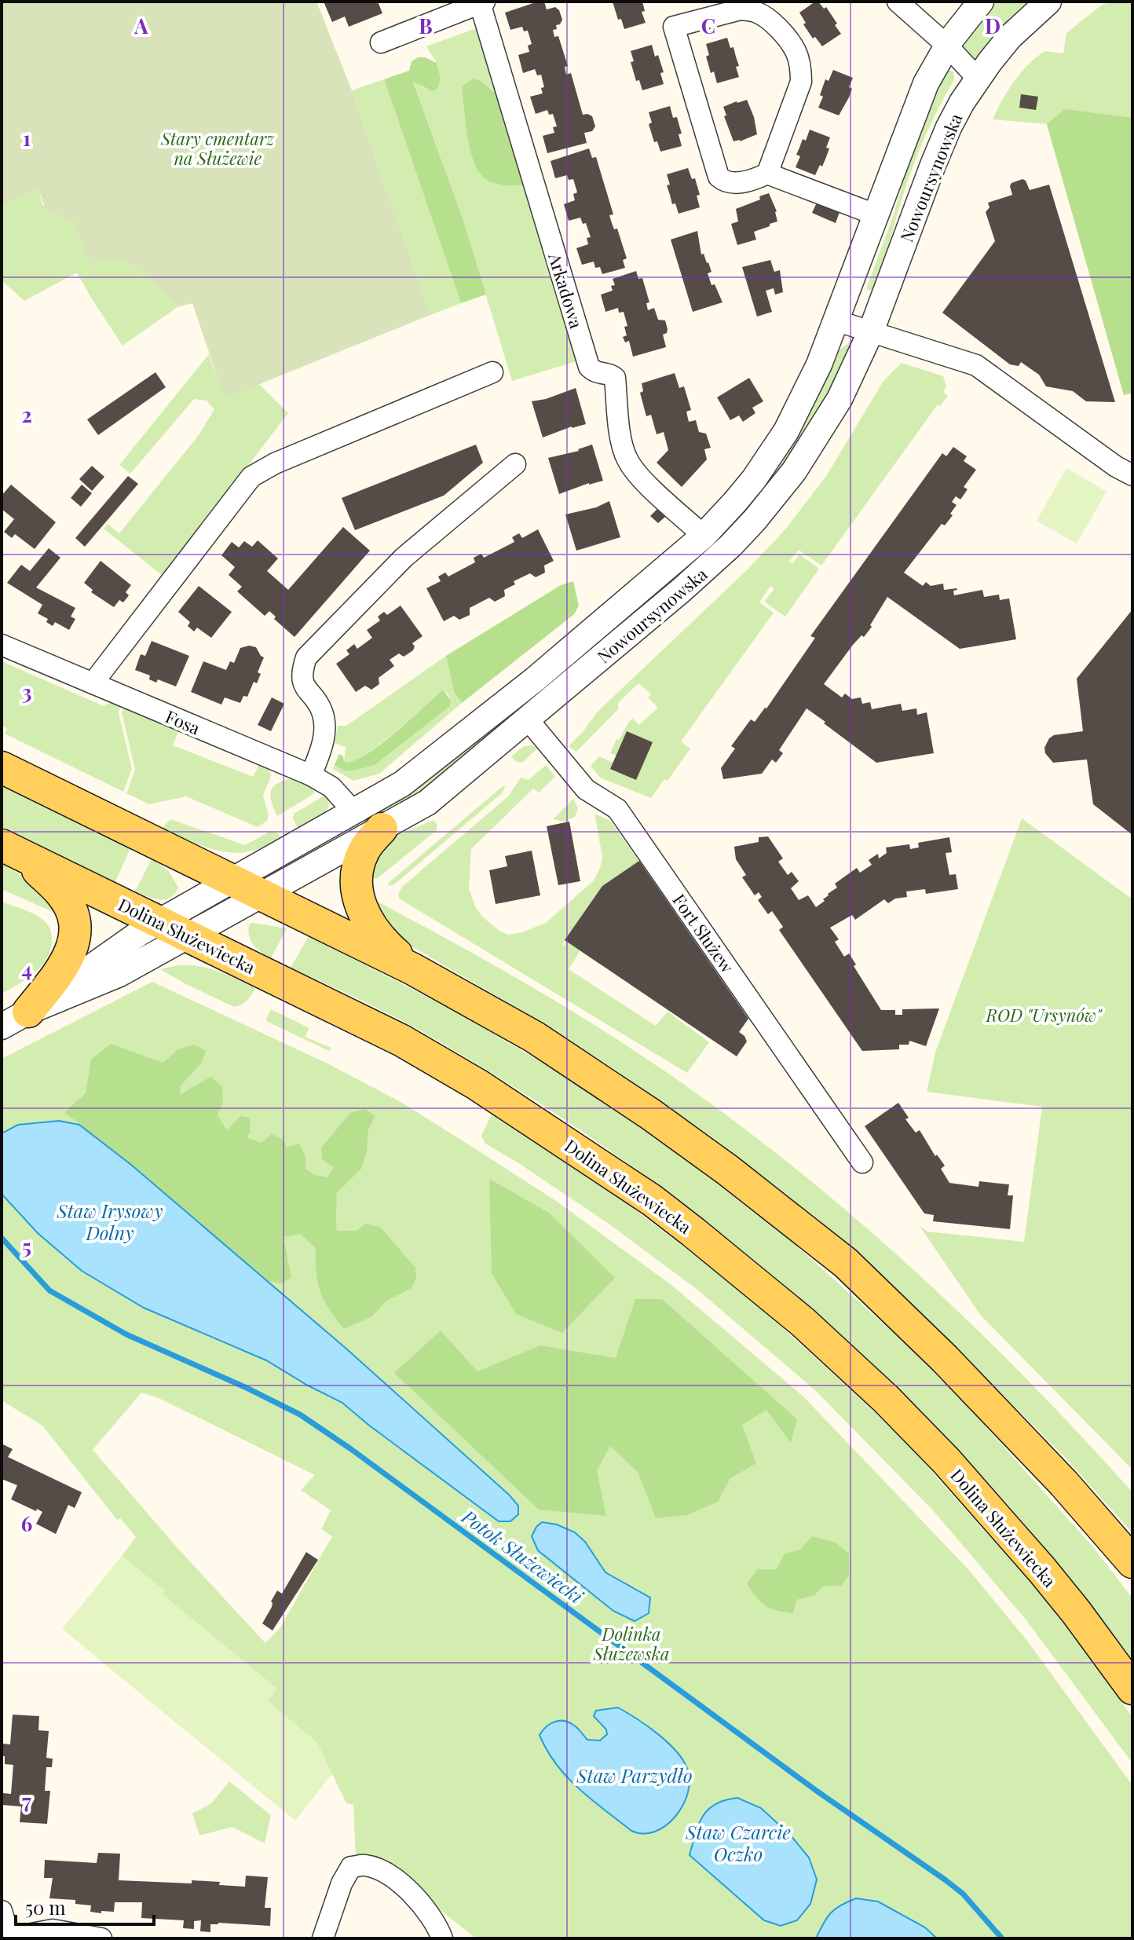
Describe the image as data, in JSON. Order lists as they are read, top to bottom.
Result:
{
  "streets": {
    "main road": ["Dolina Służewiecka"],
    "street": [
      "Nowoursynowska",
      "Arkadowa",
      "Fosa",
      "Fort Służew"
    ]
  },
  "crossings": [
    ["Nowoursynowska", "Arkadowa"],
    ["Nowoursynowska", "Fosa"],
    ["Nowoursynowska", "Fort Służew"],
    ["Nowoursynowska", "Dolina Służewiecka"]
  ],
  "water": [
    "Staw Irysowy Dolny",
    "Potok Służewiecki",
    "Staw Parzydło",
    "Staw Czarcie Oczko"
  ],
  "parks": ["Stary cmentarz na Służewie", "ROD \"Ursynów\"", "Dolinka Służewska"],
  "scale_bar": "50 m",
  "grid": {
    "columns": [
      "A",
      "B",
      "C",
      "D"
    ],
    "rows": [
      "1",
      "2",
      "3",
      "4",
      "5",
      "6",
      "7"
    ]
  }
}
